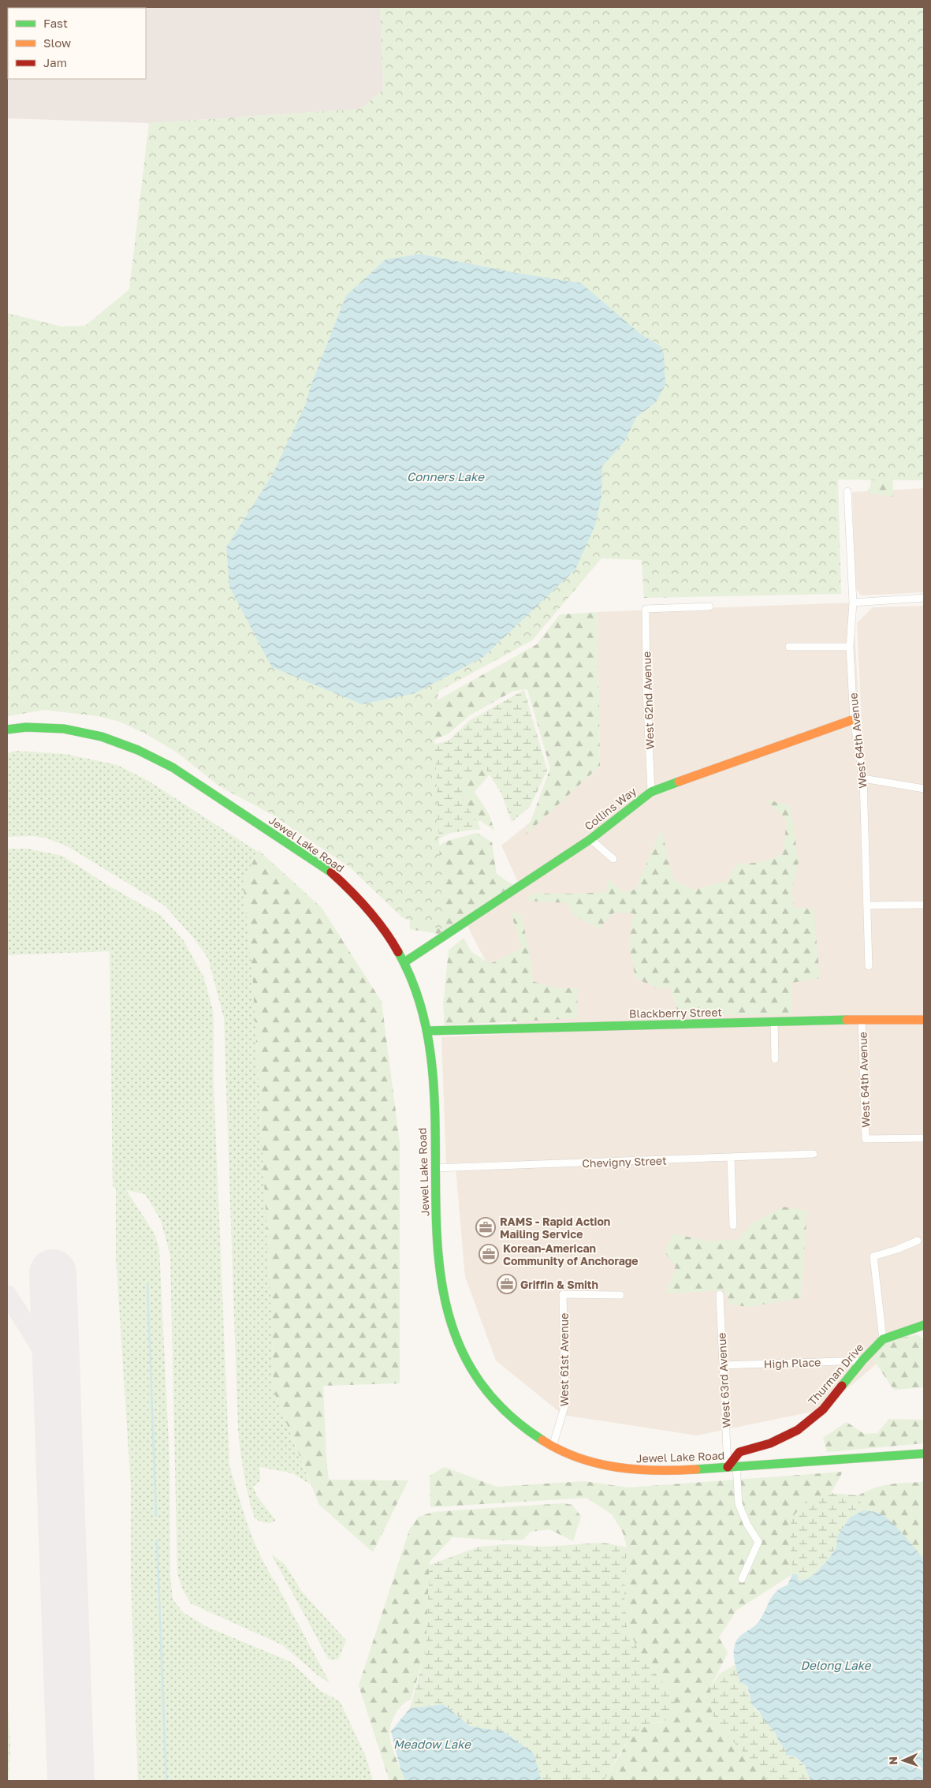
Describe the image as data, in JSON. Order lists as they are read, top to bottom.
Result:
{
  "streets": {
    "main road": [
      "Collins Way",
      "Jewel Lake Road",
      "Blackberry Street",
      "Thurman Drive"
    ],
    "street": [
      "West 62nd Avenue",
      "West 64th Avenue",
      "Chevigny Street",
      "West 61st Avenue",
      "High Place",
      "West 63rd Avenue"
    ]
  },
  "crossings": [
    ["West 62nd Avenue", "Collins Way"],
    ["West 64th Avenue", "Collins Way"],
    ["West 64th Avenue", "Blackberry Street"],
    ["Collins Way", "Jewel Lake Road"],
    ["Jewel Lake Road", "Blackberry Street"],
    ["Jewel Lake Road", "Chevigny Street"],
    ["Jewel Lake Road", "West 61st Avenue"],
    ["Jewel Lake Road", "Thurman Drive"],
    ["Jewel Lake Road", "West 63rd Avenue"],
    ["High Place", "Thurman Drive"],
    ["High Place", "West 63rd Avenue"],
    ["Thurman Drive", "West 63rd Avenue"]
  ],
  "water": ["Conners Lake", "Delong Lake", "Meadow Lake"],
  "places": {
    "office": ["RAMS - Rapid Action Mailing Service", "Korean-American Community of Anchorage", "Griffin & Smith"]
  },
  "legend": ["Fast", "Slow", "Jam"],
  "north": "left"
}
